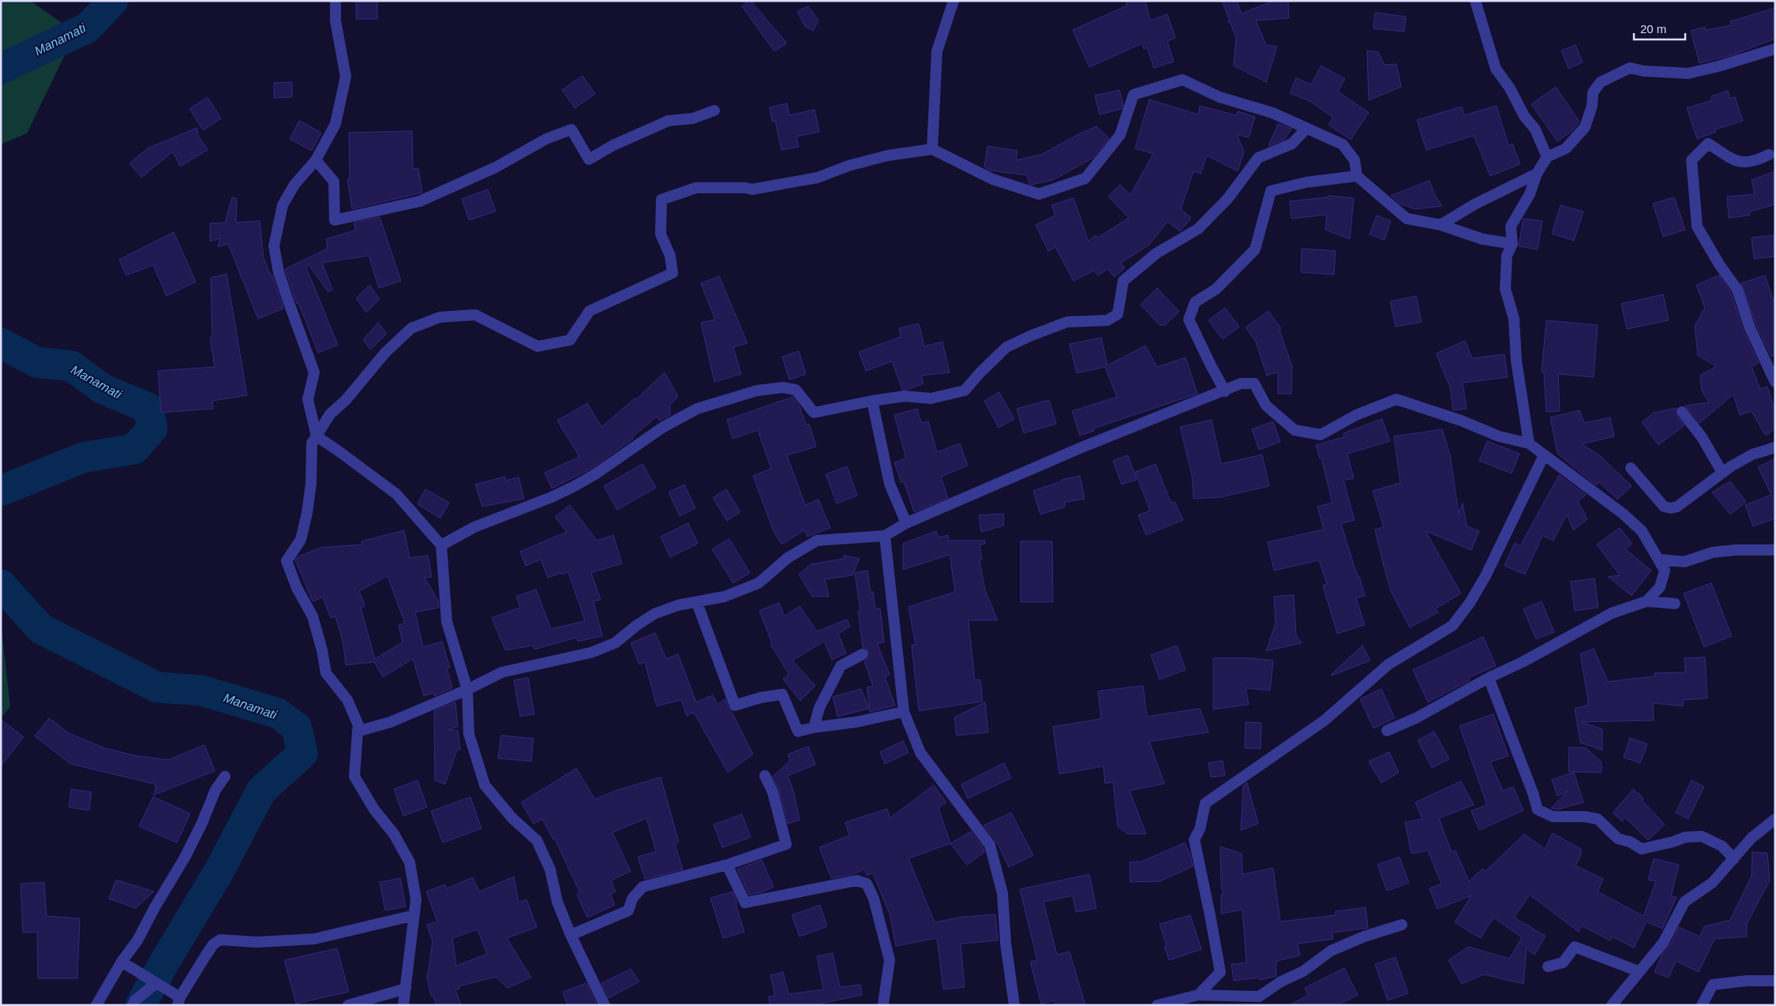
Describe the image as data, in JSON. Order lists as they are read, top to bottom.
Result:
{
  "water": ["Manamati"],
  "scale_bar": "20 m"
}
